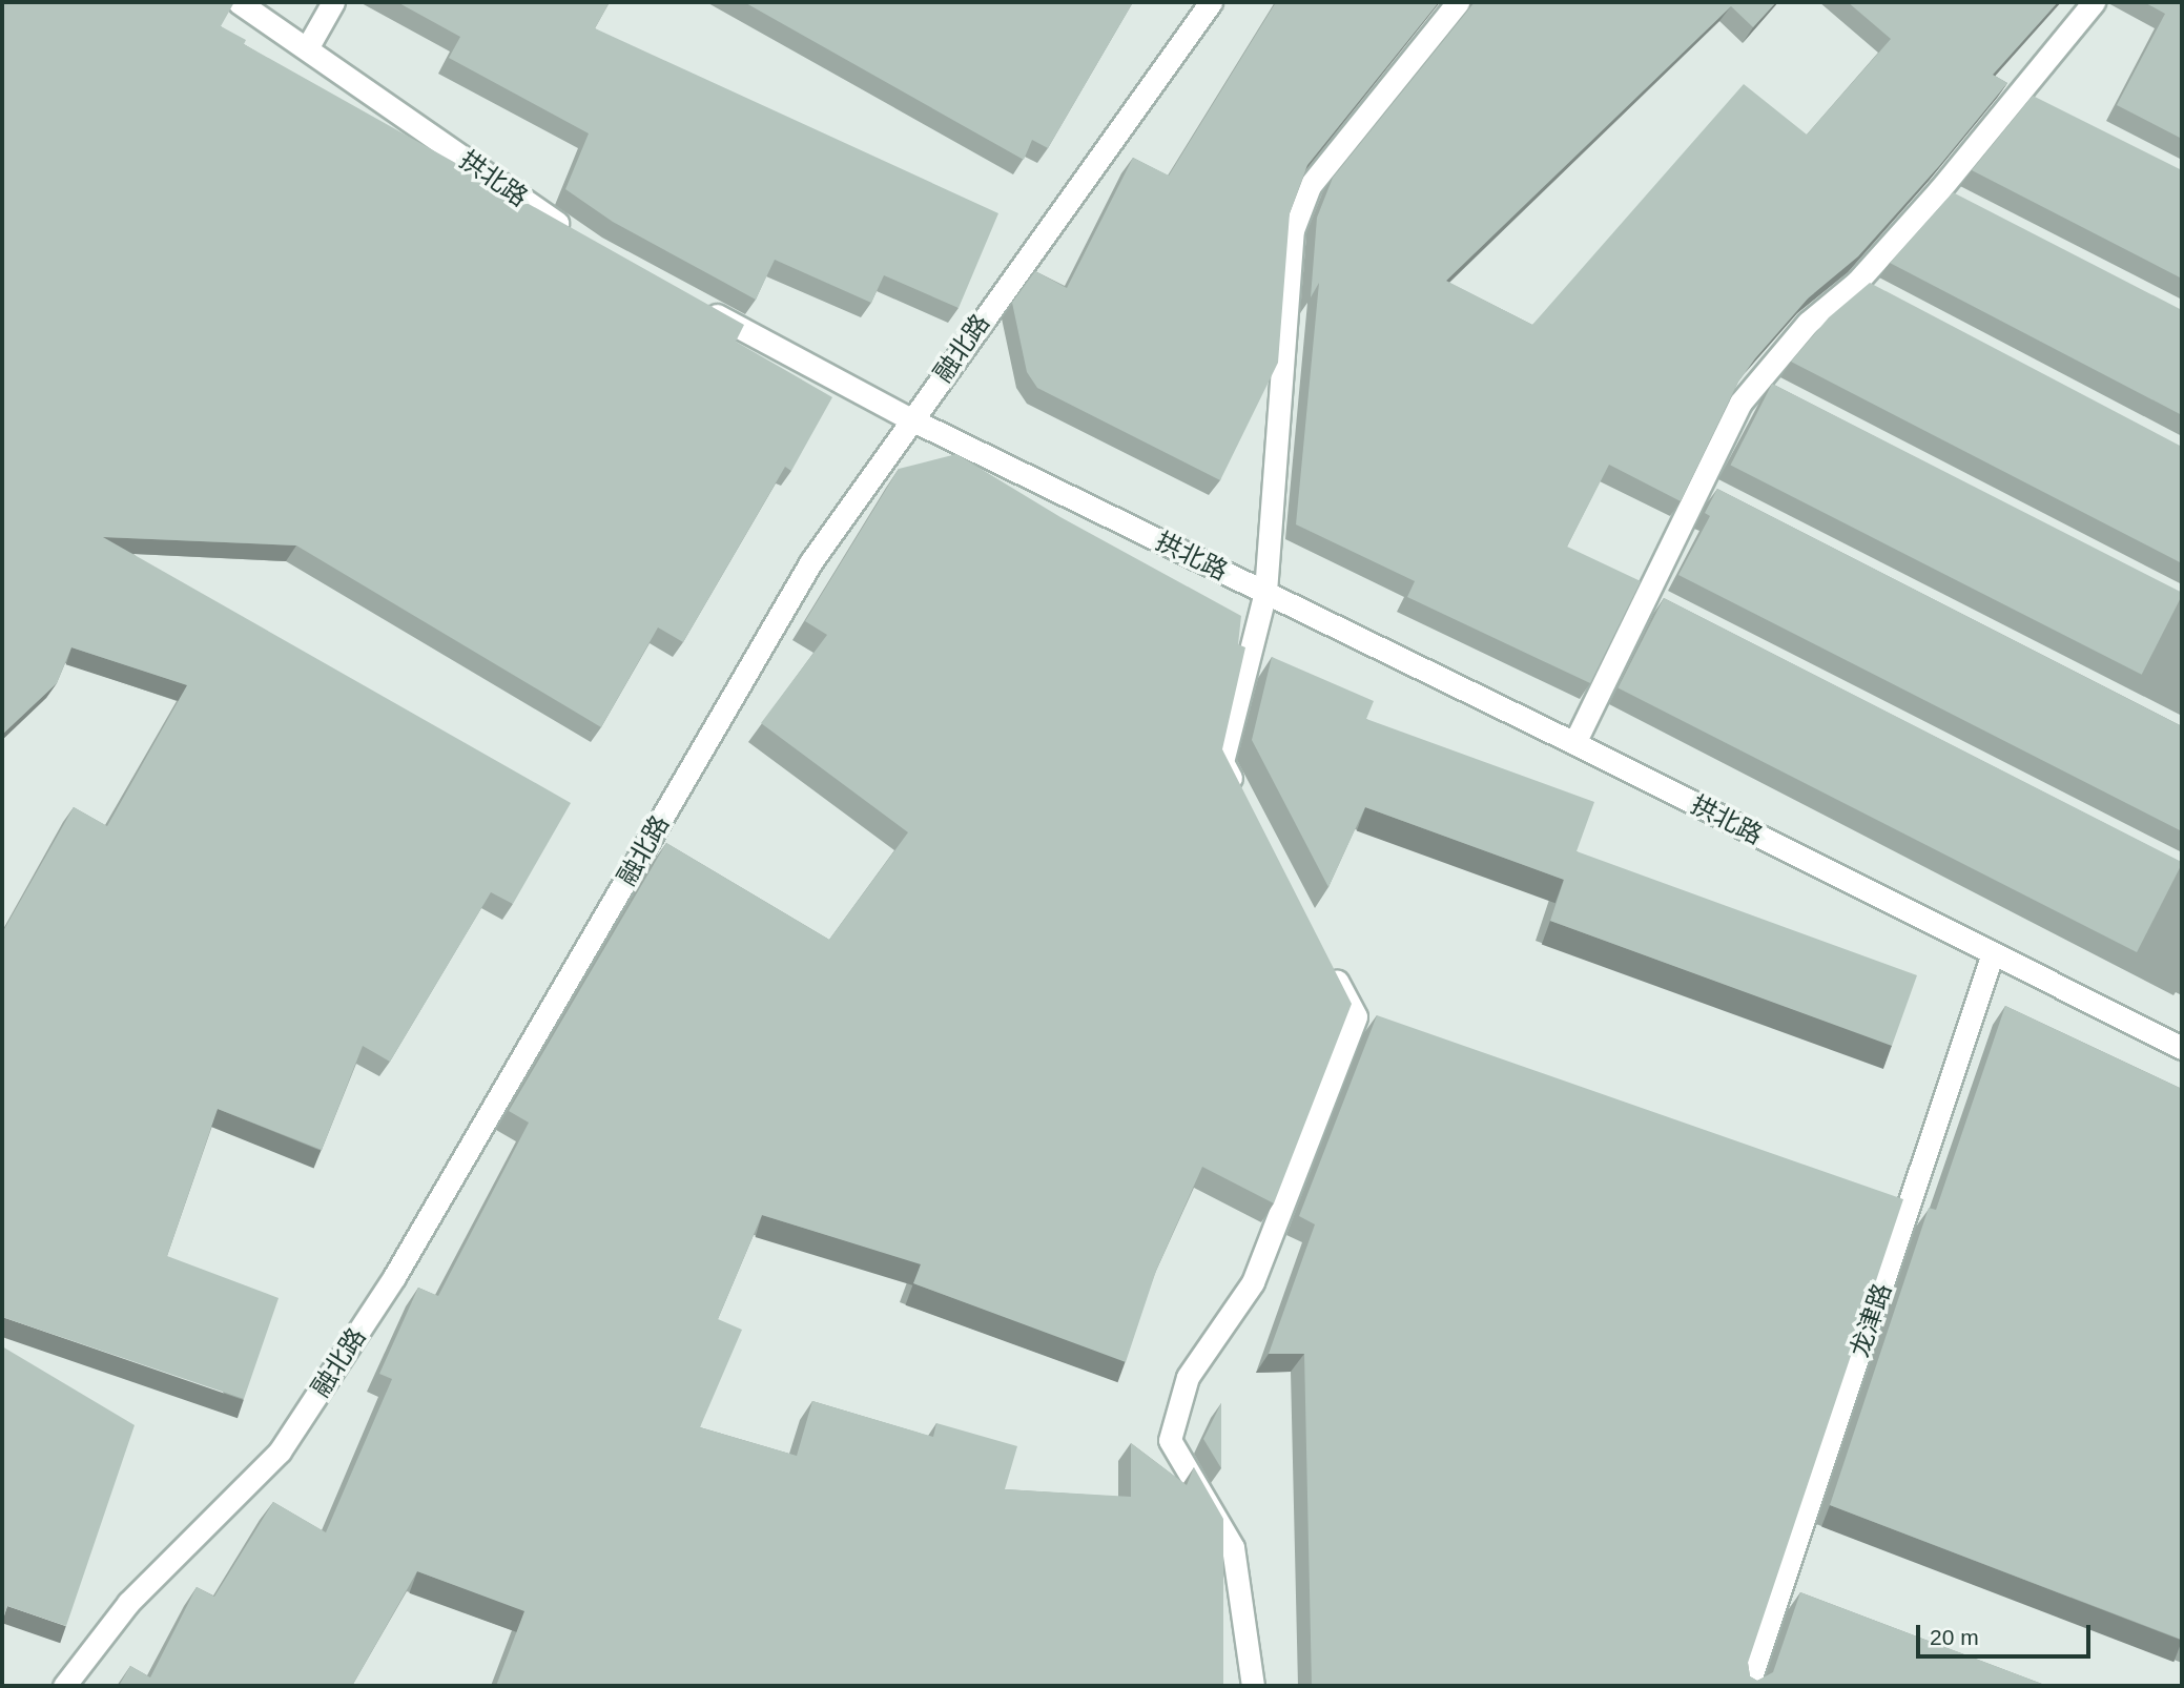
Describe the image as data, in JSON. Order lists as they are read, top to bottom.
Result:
{
  "streets": {
    "street": ["拱北路", "融北路", "龙津路"]
  },
  "crossings": [
    ["拱北路", "融北路"],
    ["拱北路", "龙津路"]
  ],
  "scale_bar": "20 m"
}
